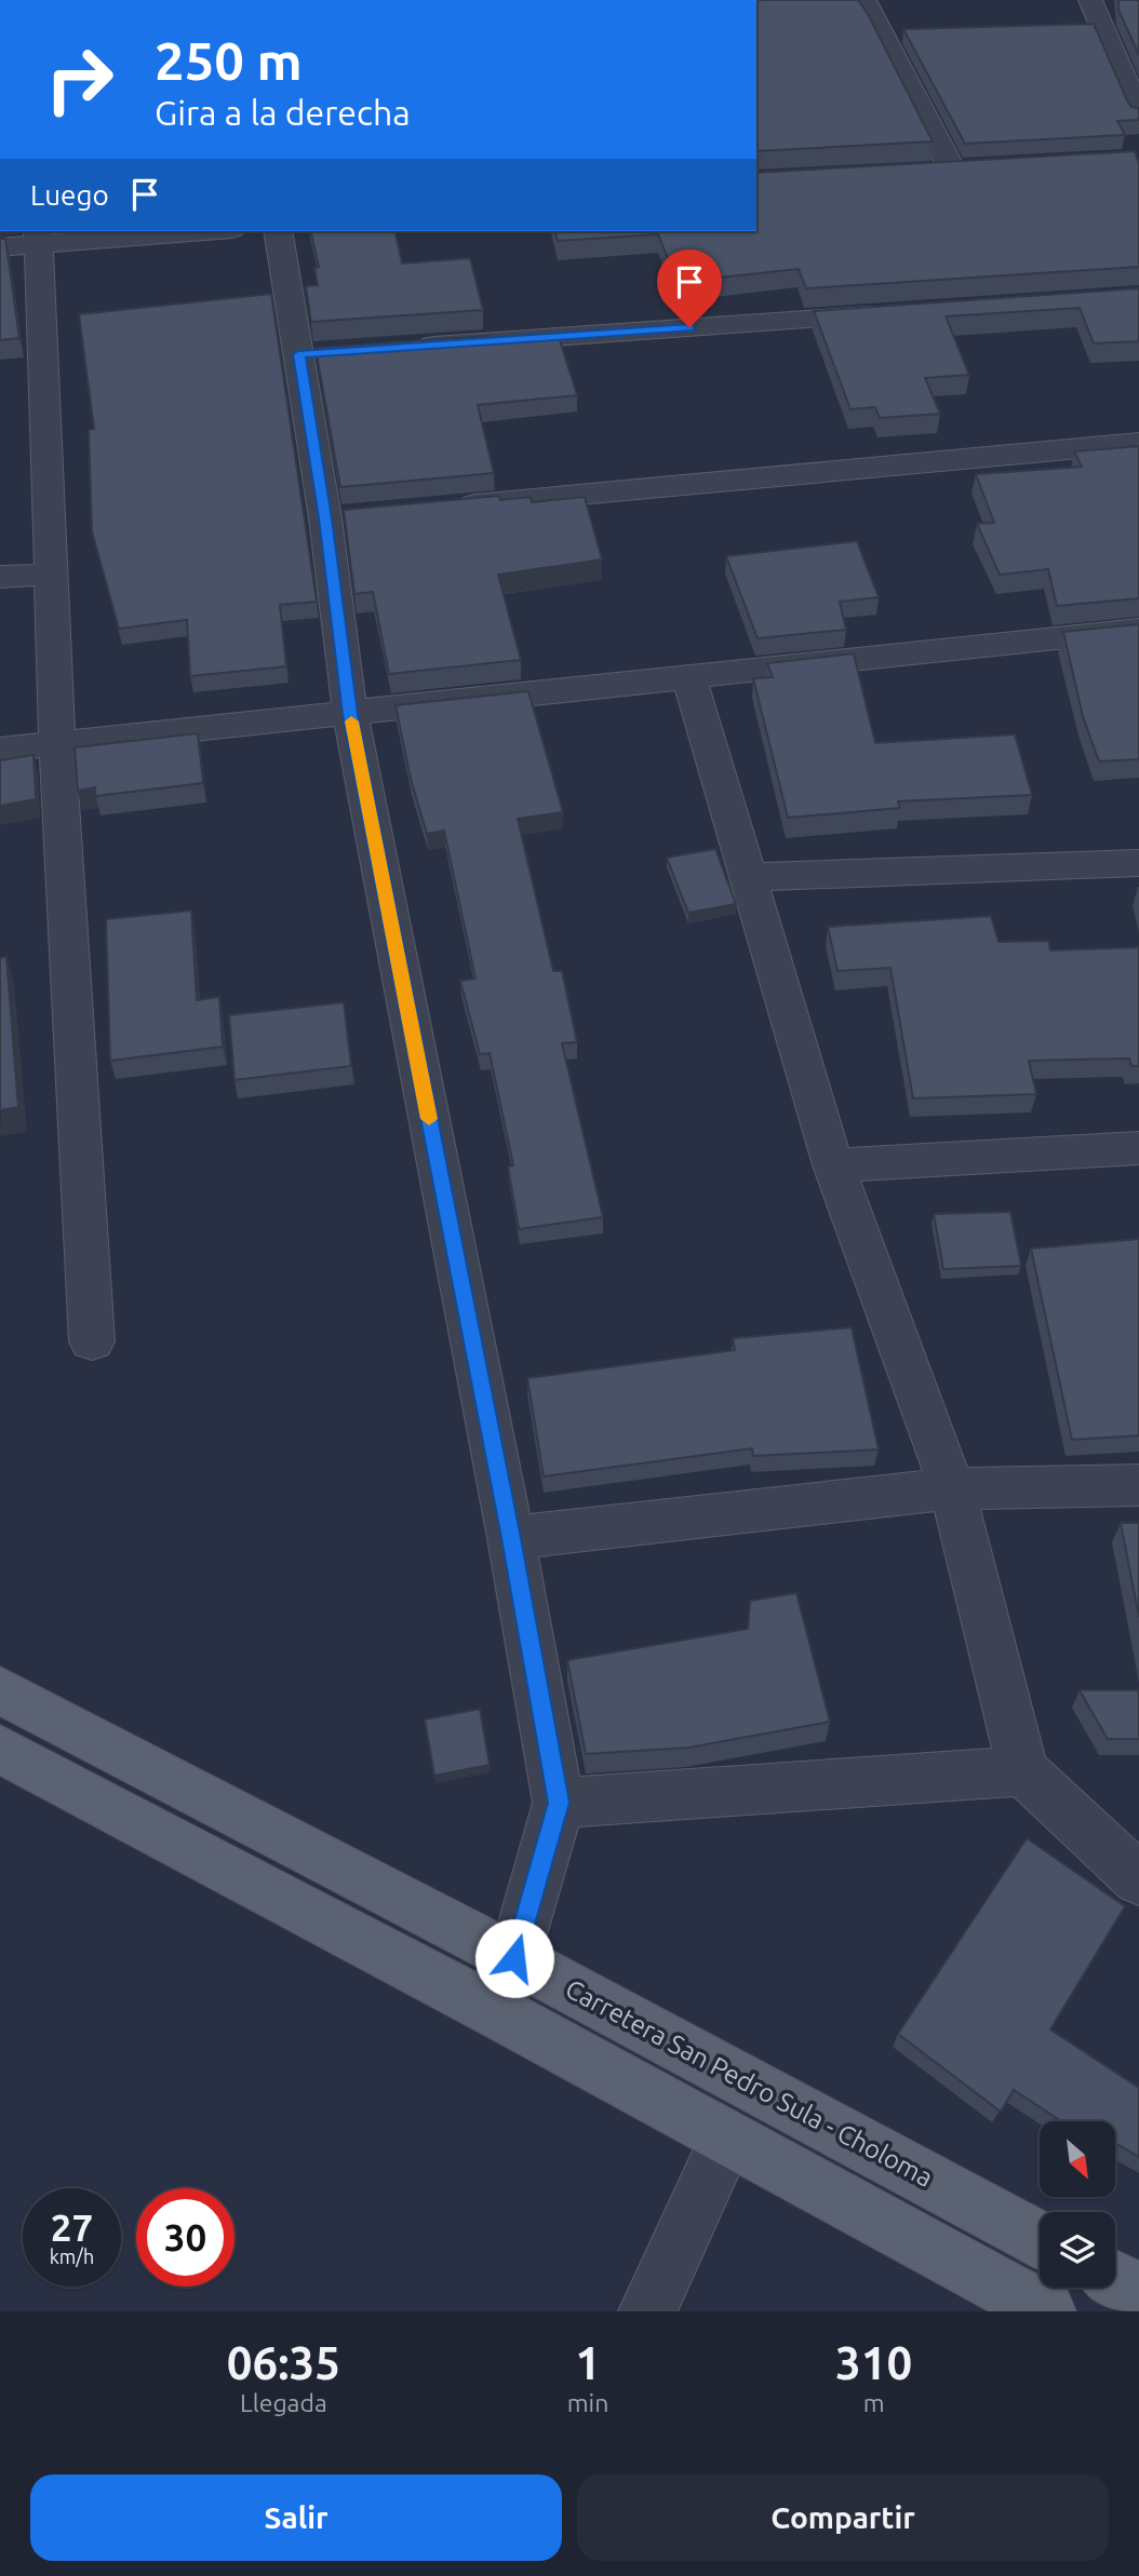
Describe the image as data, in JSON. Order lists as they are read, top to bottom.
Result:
{
  "streets": {
    "main road": ["Carretera San Pedro Sula - Choloma"]
  },
  "north": "bottom right",
  "page": {
    "turn": ["250 m", "Gira a la derecha"],
    "then": "Luego",
    "speed": "27 km/h",
    "limit": "30",
    "eta": [
      "06:35",
      "Llegada",
      "1",
      "min",
      "310",
      "m"
    ],
    "buttons": ["Salir", "Compartir"]
  }
}
